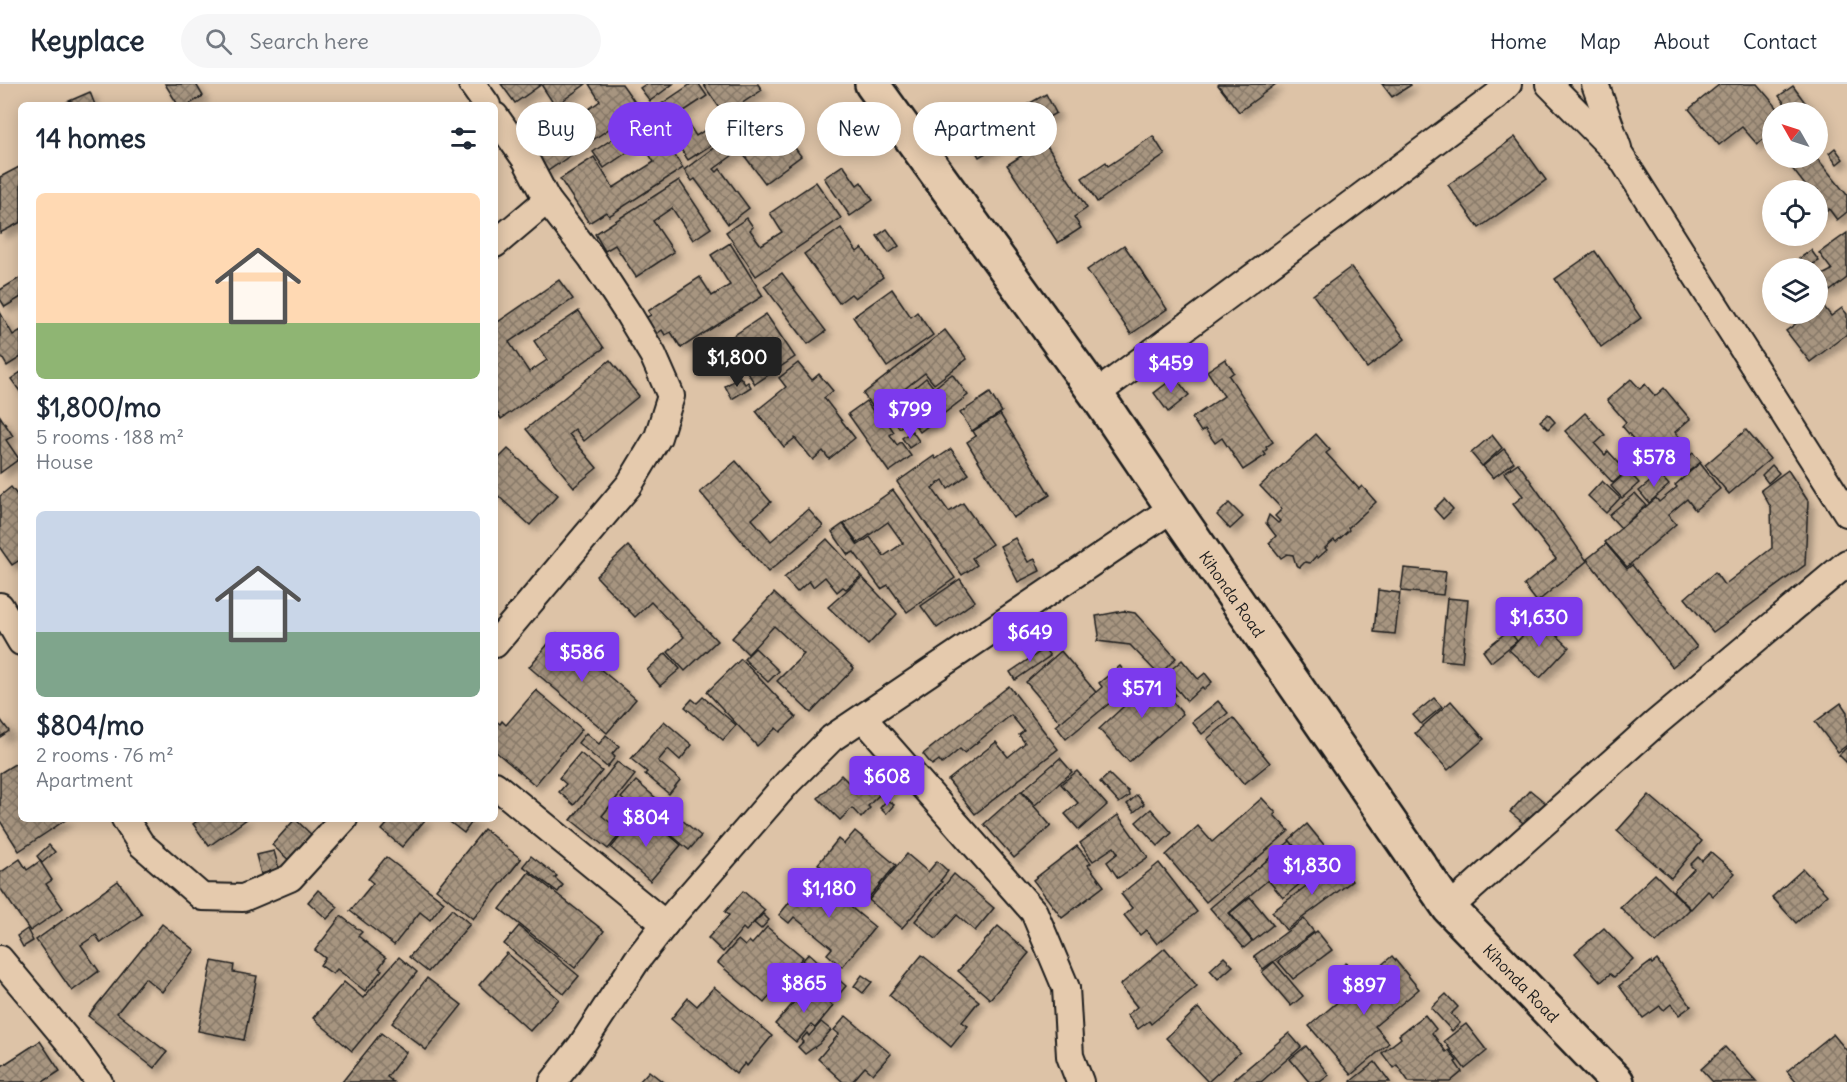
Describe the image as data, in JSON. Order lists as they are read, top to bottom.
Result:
{
  "streets": {
    "street": ["Kihonda Road"]
  },
  "north": "top left",
  "page": {
    "header": "Keyplace",
    "search": "Search here",
    "nav": [
      "Home",
      "Map",
      "About",
      "Contact"
    ],
    "chip": [
      "Buy",
      "Rent",
      "Filters",
      "New",
      "Apartment"
    ],
    "heading": "14 homes",
    "list": [
      {
        "name": "$1,800/mo",
        "note": "5 rooms · 188 m² · House"
      },
      {
        "name": "$804/mo",
        "note": "2 rooms · 76 m² · Apartment"
      }
    ],
    "price": [
      "$1,800",
      "$459",
      "$799",
      "$578",
      "$1,630",
      "$649",
      "$586",
      "$571",
      "$608",
      "$804",
      "$1,830",
      "$1,180",
      "$865",
      "$897"
    ]
  }
}
